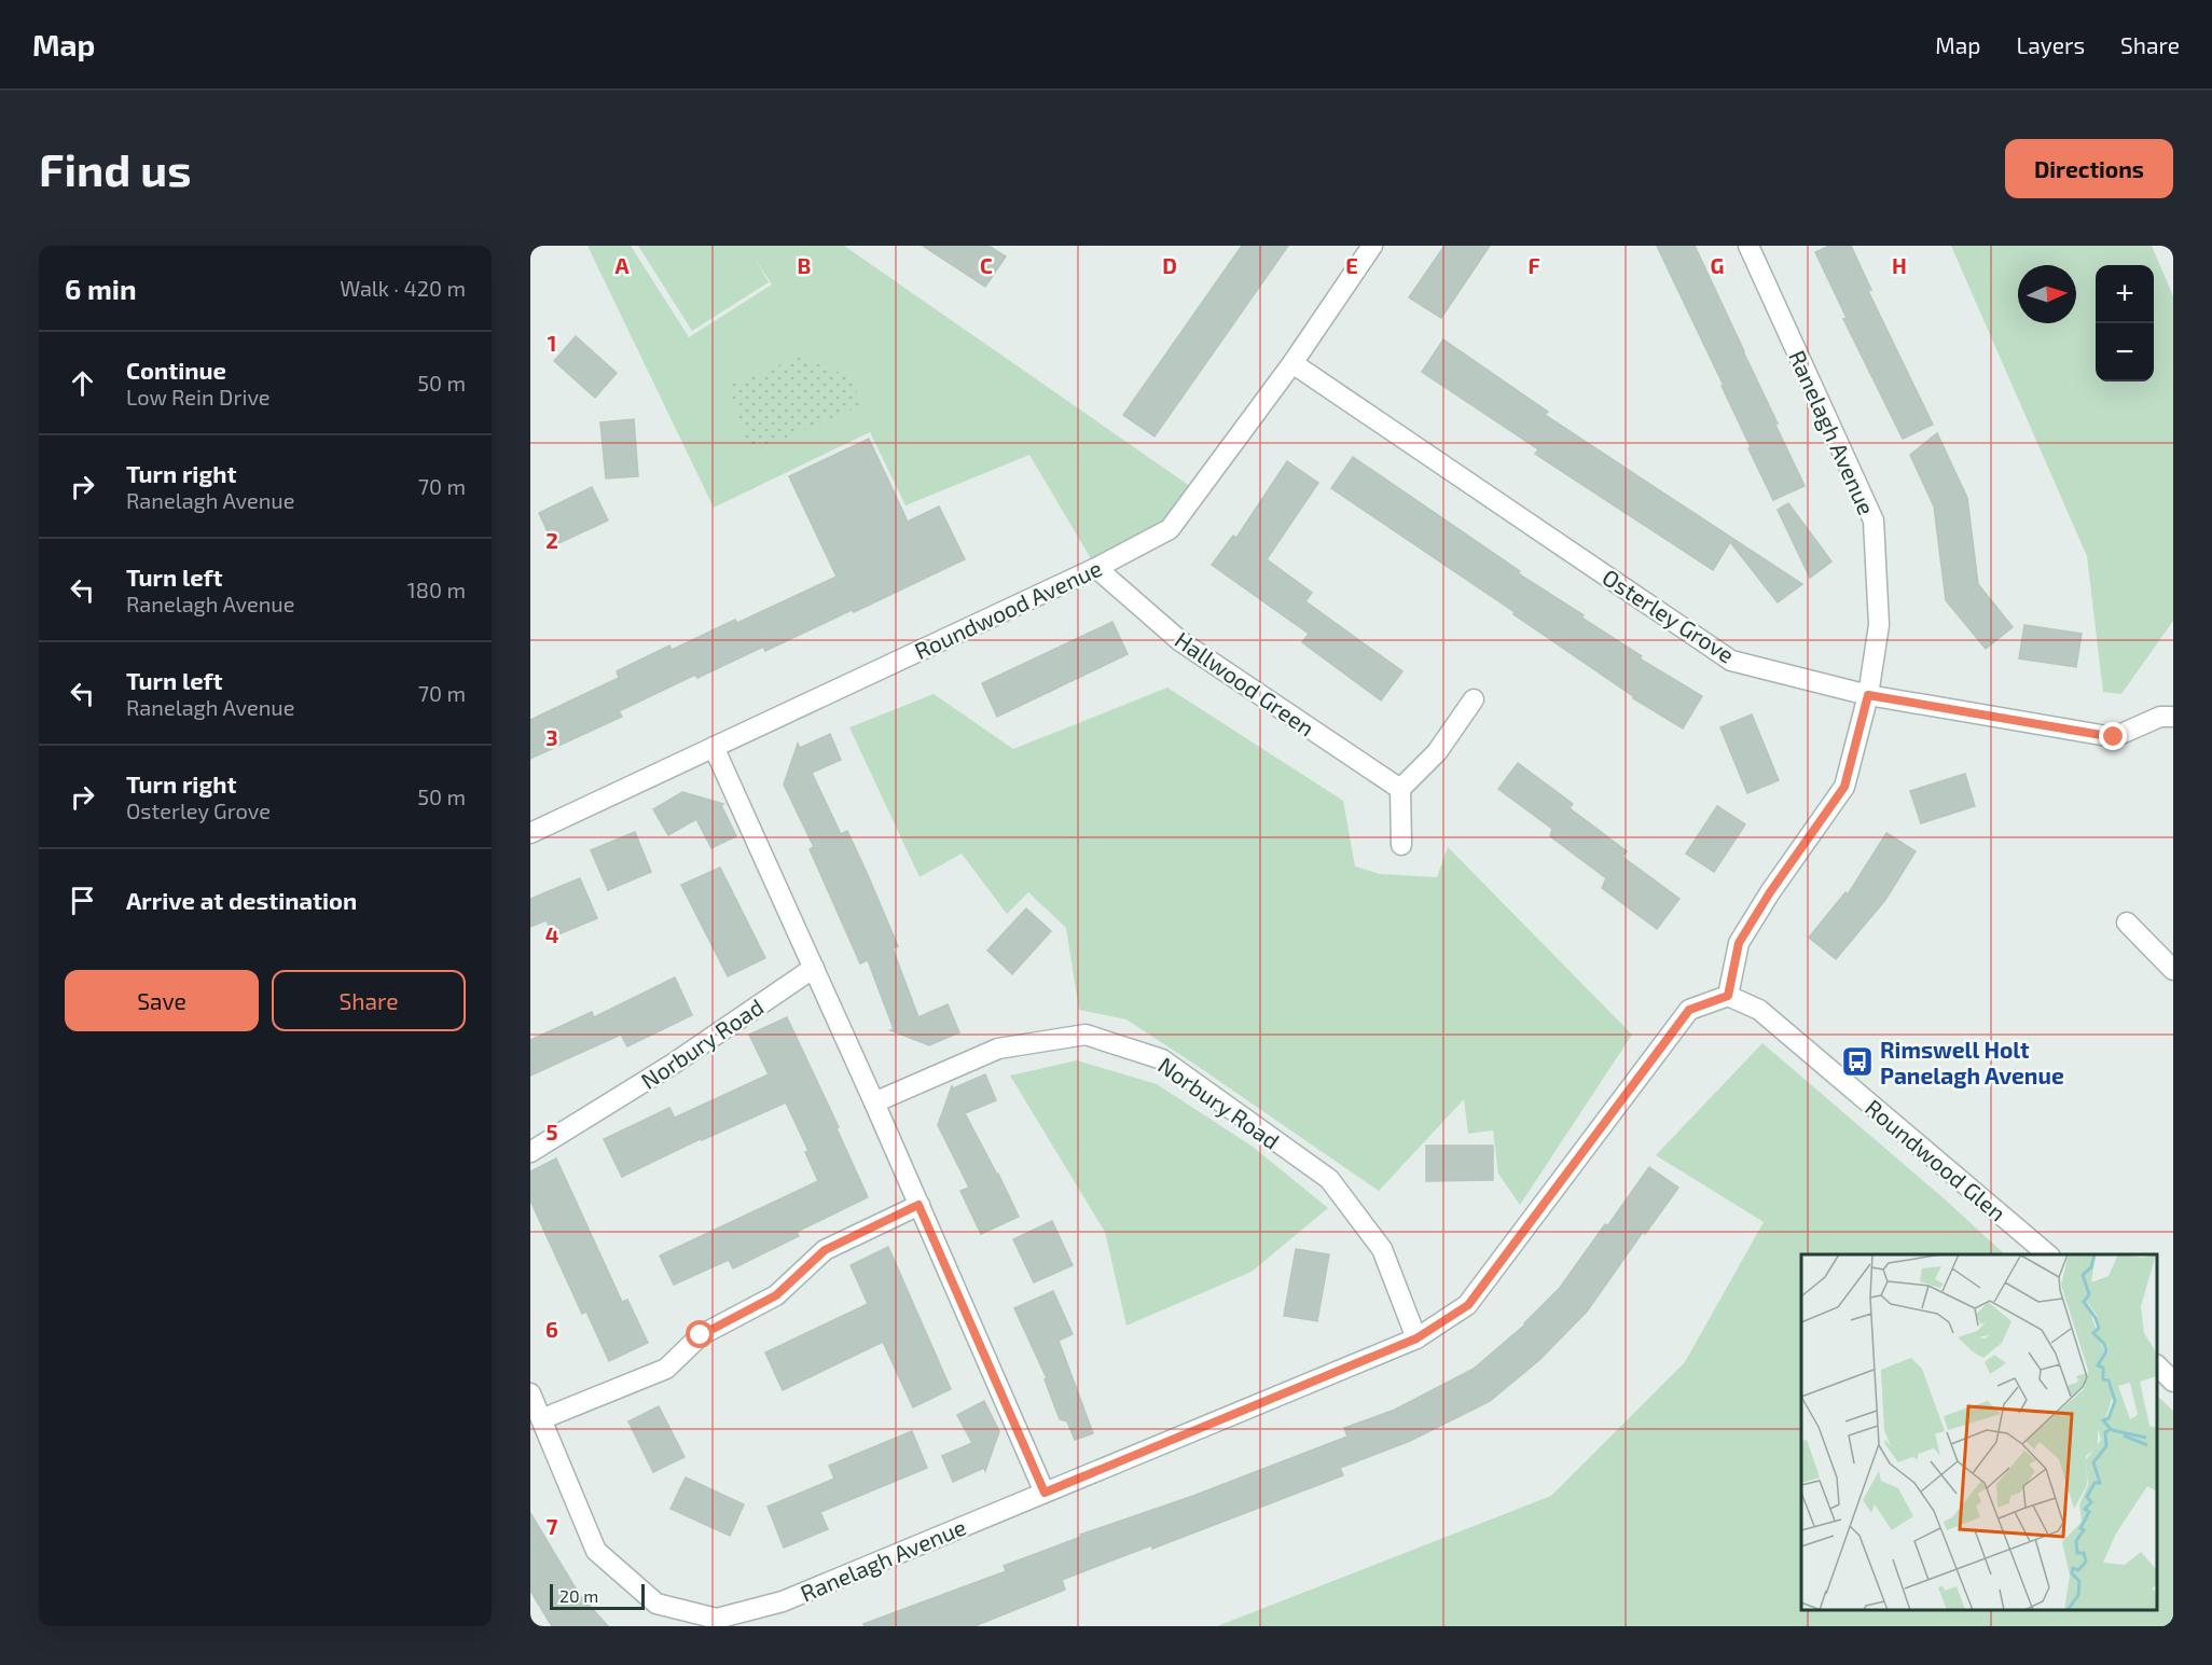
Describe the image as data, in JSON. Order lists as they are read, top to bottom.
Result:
{
  "streets": {
    "street": [
      "Ranelagh Avenue",
      "Roundwood Avenue",
      "Osterley Grove",
      "Hallwood Green",
      "Norbury Road",
      "Roundwood Glen"
    ]
  },
  "crossings": [
    ["Ranelagh Avenue", "Osterley Grove"],
    ["Ranelagh Avenue", "Norbury Road"],
    ["Ranelagh Avenue", "Roundwood Glen"],
    ["Roundwood Avenue", "Osterley Grove"],
    ["Roundwood Avenue", "Hallwood Green"]
  ],
  "places": {
    "bus stop": ["Rimswell Holt Panelagh Avenue"]
  },
  "scale_bar": "20 m",
  "north": "right",
  "page": {
    "header": "Map",
    "nav": ["Map", "Layers", "Share"],
    "buttons": [
      "Directions",
      ["Save", "Share"]
    ],
    "title": "Find us",
    "heading": ["6 min", "Walk · 420 m"],
    "map_buttons": ["+", "−"],
    "list": [
      ["Continue", "Low Rein Drive", "50 m"],
      ["Turn right", "Ranelagh Avenue", "70 m"],
      ["Turn left", "Ranelagh Avenue", "180 m"],
      ["Turn left", "Ranelagh Avenue", "70 m"],
      ["Turn right", "Osterley Grove", "50 m"],
      "Arrive at destination"
    ],
    "scale": "20 m"
  },
  "grid": {
    "columns": [
      "A",
      "B",
      "C",
      "D",
      "E",
      "F",
      "G",
      "H"
    ],
    "rows": [
      "1",
      "2",
      "3",
      "4",
      "5",
      "6",
      "7"
    ]
  }
}
